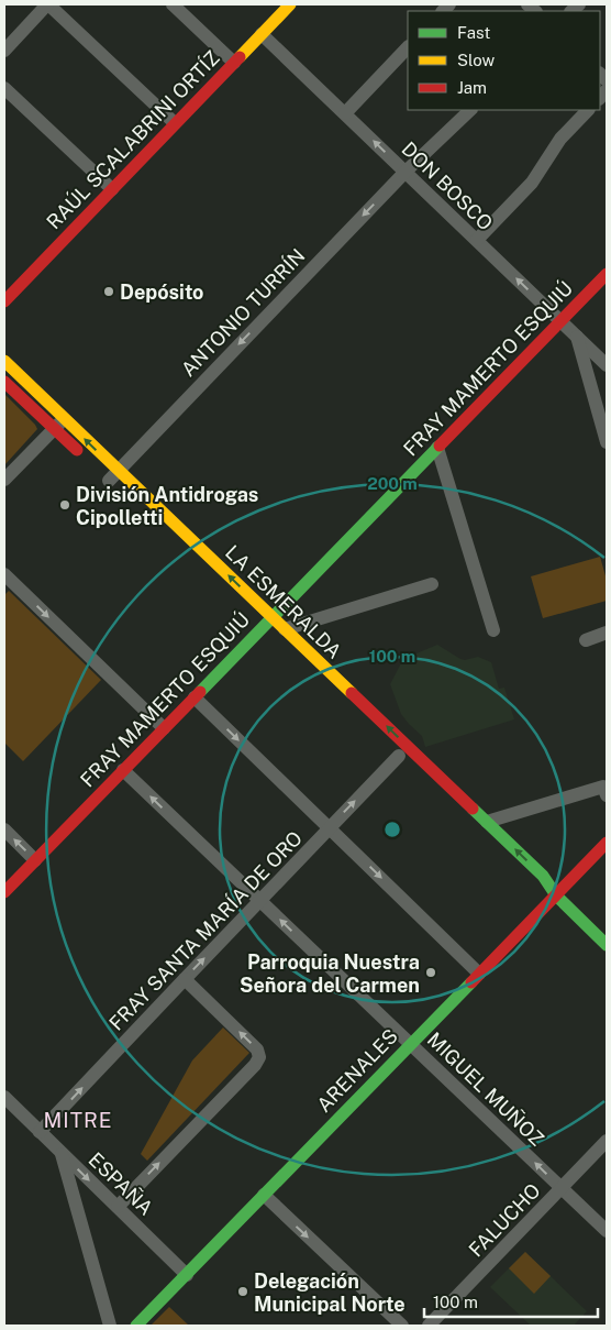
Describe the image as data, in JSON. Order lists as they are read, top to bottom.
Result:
{
  "streets": {
    "street": [
      "RAÚL SCALABRINI ORTÍZ",
      "DON BOSCO",
      "ANTONIO TURRÍN",
      "FRAY MAMERTO ESQUIÚ",
      "LA ESMERALDA",
      "FRAY SANTA MARÍA DE ORO",
      "ARENALES",
      "MIGUEL MUÑOZ",
      "ESPAÑA",
      "FALUCHO"
    ]
  },
  "crossings": [
    ["RAÚL SCALABRINI ORTÍZ", "DON BOSCO"],
    ["DON BOSCO", "ANTONIO TURRÍN"],
    ["DON BOSCO", "FRAY MAMERTO ESQUIÚ"],
    ["ANTONIO TURRÍN", "LA ESMERALDA"],
    ["FRAY MAMERTO ESQUIÚ", "LA ESMERALDA"],
    ["FRAY MAMERTO ESQUIÚ", "MIGUEL MUÑOZ"],
    ["LA ESMERALDA", "FRAY SANTA MARÍA DE ORO"],
    ["LA ESMERALDA", "ARENALES"],
    ["FRAY SANTA MARÍA DE ORO", "MIGUEL MUÑOZ"],
    ["FRAY SANTA MARÍA DE ORO", "ESPAÑA"],
    ["ARENALES", "MIGUEL MUÑOZ"],
    ["ARENALES", "ESPAÑA"],
    ["MIGUEL MUÑOZ", "FALUCHO"]
  ],
  "one_way": ["DON BOSCO", "ANTONIO TURRÍN", "FRAY SANTA MARÍA DE ORO"],
  "districts": ["MITRE"],
  "places": [
    "Depósito",
    "División Antidrogas Cipolletti",
    "Parroquia Nuestra Señora del Carmen",
    "Delegación Municipal Norte"
  ],
  "legend": ["Fast", "Slow", "Jam"],
  "scale_bar": "100 m",
  "rings": ["200 m", "100 m"]
}
